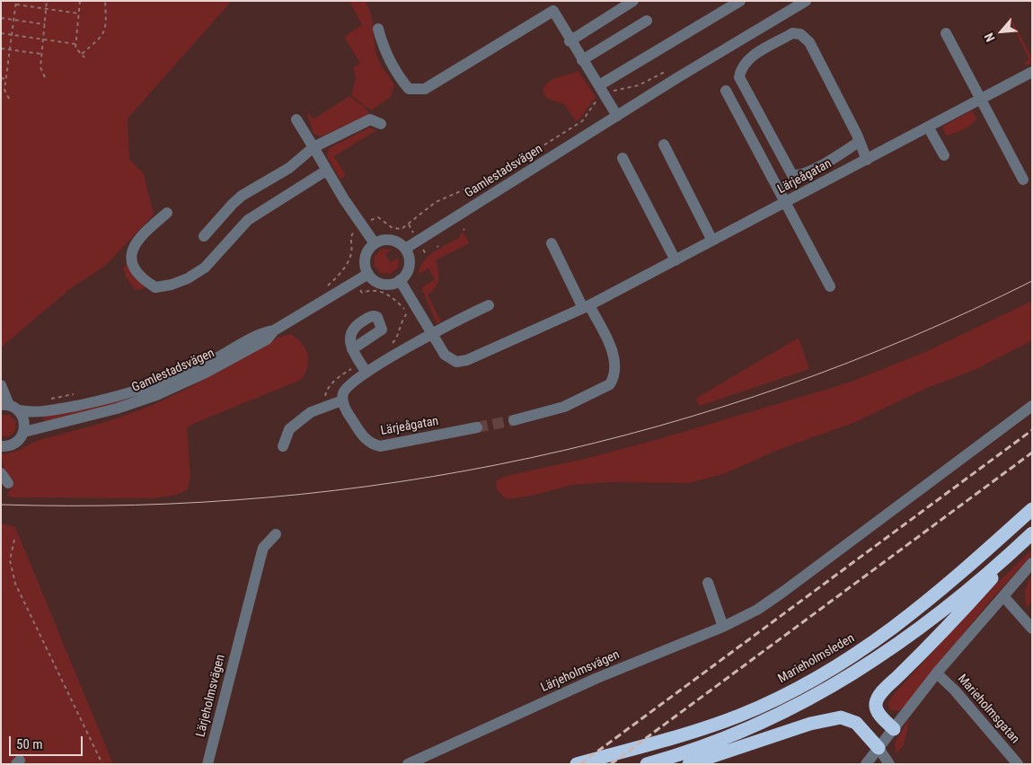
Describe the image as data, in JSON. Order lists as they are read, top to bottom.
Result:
{
  "streets": {
    "highway": ["Marieholmsleden"],
    "street": [
      "Gamlestadsvägen",
      "Lärjeågatan",
      "Lärjeholmsvägen",
      "Marieholmsgatan"
    ]
  },
  "crossings": [
    ["Gamlestadsvägen", "Lärjeågatan"]
  ],
  "scale_bar": "50 m",
  "north": "bottom left"
}
